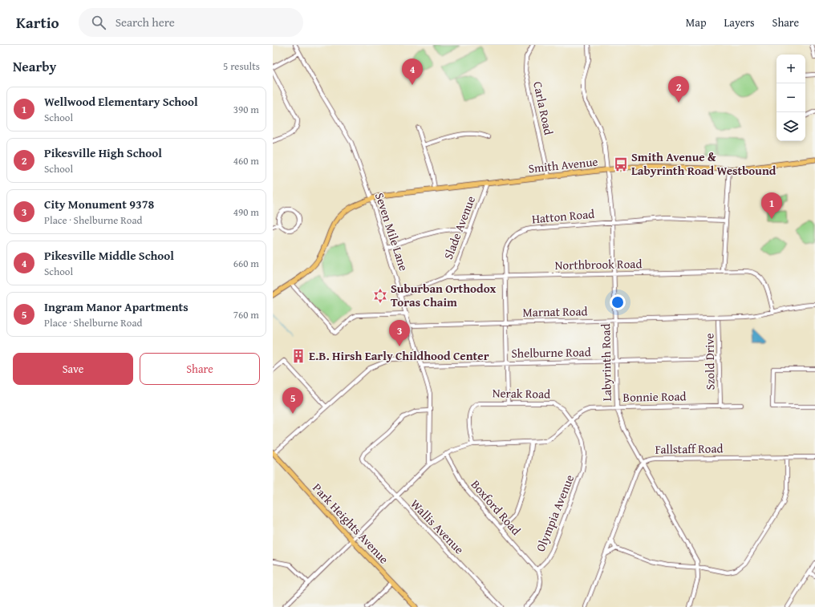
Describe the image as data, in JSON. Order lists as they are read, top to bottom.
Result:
{
  "streets": {
    "main road": ["Smith Avenue", "Park Heights Avenue"],
    "street": [
      "Carla Road",
      "Hatton Road",
      "Slade Avenue",
      "Seven Mile Lane",
      "Northbrook Road",
      "Marnat Road",
      "Shelburne Road",
      "Szold Drive",
      "Labyrinth Road",
      "Nerak Road",
      "Bonnie Road",
      "Fallstaff Road",
      "Boxford Road",
      "Olympia Avenue",
      "Wallis Avenue"
    ]
  },
  "crossings": [
    ["Carla Road", "Smith Avenue"],
    ["Smith Avenue", "Slade Avenue"],
    ["Smith Avenue", "Seven Mile Lane"],
    ["Smith Avenue", "Labyrinth Road"],
    ["Hatton Road", "Northbrook Road"],
    ["Hatton Road", "Marnat Road"],
    ["Hatton Road", "Shelburne Road"],
    ["Hatton Road", "Labyrinth Road"],
    ["Hatton Road", "Nerak Road"],
    ["Slade Avenue", "Northbrook Road"],
    ["Seven Mile Lane", "Northbrook Road"],
    ["Seven Mile Lane", "Marnat Road"],
    ["Seven Mile Lane", "Shelburne Road"],
    ["Seven Mile Lane", "Bonnie Road"],
    ["Seven Mile Lane", "Wallis Avenue"],
    ["Northbrook Road", "Marnat Road"],
    ["Northbrook Road", "Labyrinth Road"],
    ["Marnat Road", "Szold Drive"],
    ["Marnat Road", "Labyrinth Road"],
    ["Shelburne Road", "Szold Drive"],
    ["Shelburne Road", "Labyrinth Road"],
    ["Szold Drive", "Bonnie Road"],
    ["Labyrinth Road", "Bonnie Road"],
    ["Labyrinth Road", "Fallstaff Road"],
    ["Nerak Road", "Bonnie Road"],
    ["Nerak Road", "Olympia Avenue"],
    ["Bonnie Road", "Boxford Road"],
    ["Bonnie Road", "Olympia Avenue"],
    ["Boxford Road", "Olympia Avenue"]
  ],
  "places": {
    "bus stop": ["Smith Avenue & Labyrinth Road Westbound"],
    "synagogue": ["Suburban Orthodox Toras Chaim"],
    "building": ["E.B. Hirsh Early Childhood Center"]
  },
  "page": {
    "header": "Kartio",
    "search": "Search here",
    "nav": ["Map", "Layers", "Share"],
    "heading": ["Nearby", "5 results"],
    "map_buttons": ["+", "−"],
    "pins": [
      "4",
      "2",
      "1",
      "3",
      "5"
    ],
    "list": [
      {
        "mark": "1",
        "name": "Wellwood Elementary School",
        "note": "School",
        "value": "390 m"
      },
      {
        "mark": "2",
        "name": "Pikesville High School",
        "note": "School",
        "value": "460 m"
      },
      {
        "mark": "3",
        "name": "City Monument 9378",
        "note": "Place · Shelburne Road",
        "value": "490 m"
      },
      {
        "mark": "4",
        "name": "Pikesville Middle School",
        "note": "School",
        "value": "660 m"
      },
      {
        "mark": "5",
        "name": "Ingram Manor Apartments",
        "note": "Place · Shelburne Road",
        "value": "760 m"
      }
    ],
    "buttons": ["Save", "Share"]
  }
}
